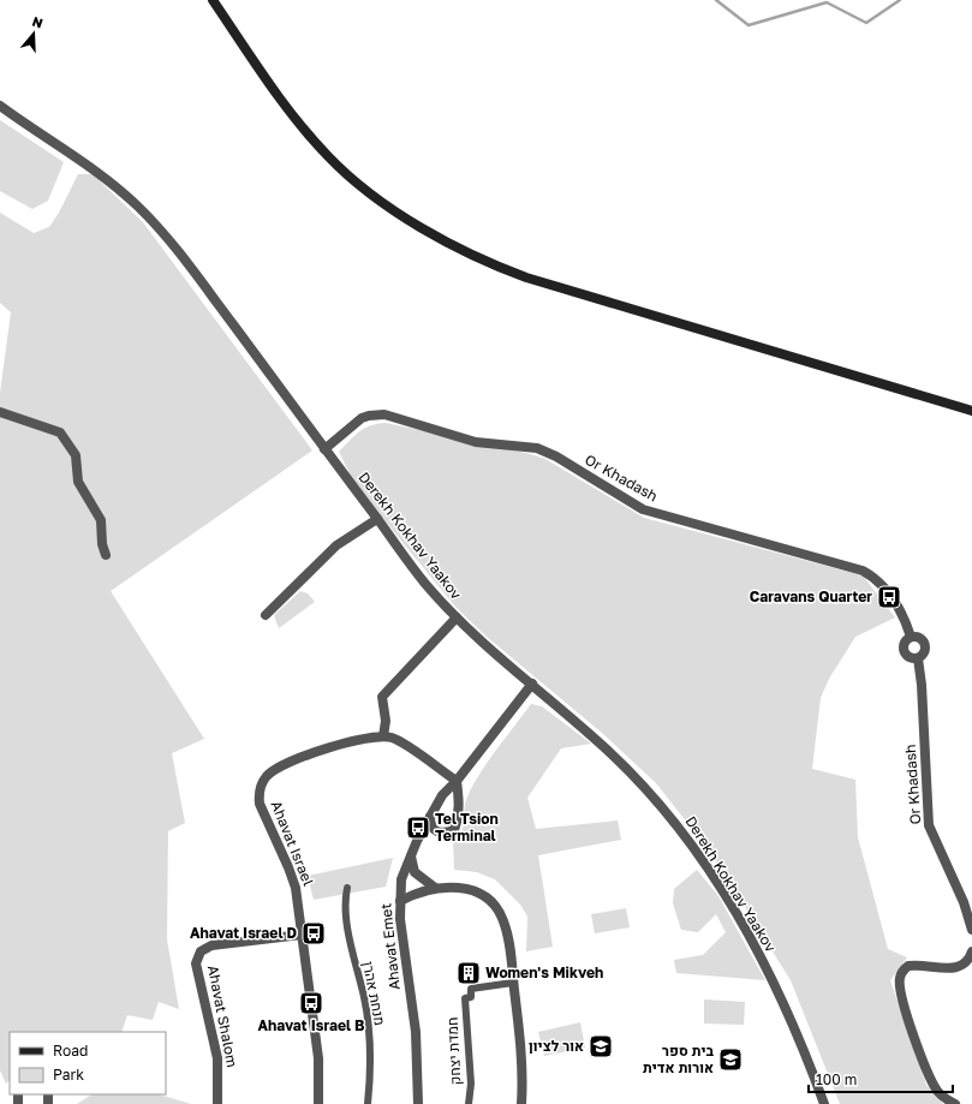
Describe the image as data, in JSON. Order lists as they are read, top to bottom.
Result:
{
  "streets": {
    "street": [
      "Or Khadash",
      "Derekh Kokhav Yaakov",
      "Ahavat Israel",
      "Ahavat Emet",
      "מנחת אהרן",
      "Ahavat Shalom",
      "חמדת יצחק"
    ]
  },
  "crossings": [
    ["Or Khadash", "Derekh Kokhav Yaakov"],
    ["Derekh Kokhav Yaakov", "Ahavat Emet"],
    ["Ahavat Israel", "Ahavat Emet"],
    ["Ahavat Israel", "Ahavat Shalom"]
  ],
  "places": {
    "bus stop": [
      "Caravans Quarter",
      "Tel Tsion Terminal",
      "Ahavat Israel D",
      "Ahavat Israel B"
    ],
    "building": ["Women's Mikveh"],
    "school or university": ["אור לציון", "בית ספר אורות אדית"]
  },
  "legend": ["Road", "Park"],
  "scale_bar": "100 m",
  "north": "top"
}
